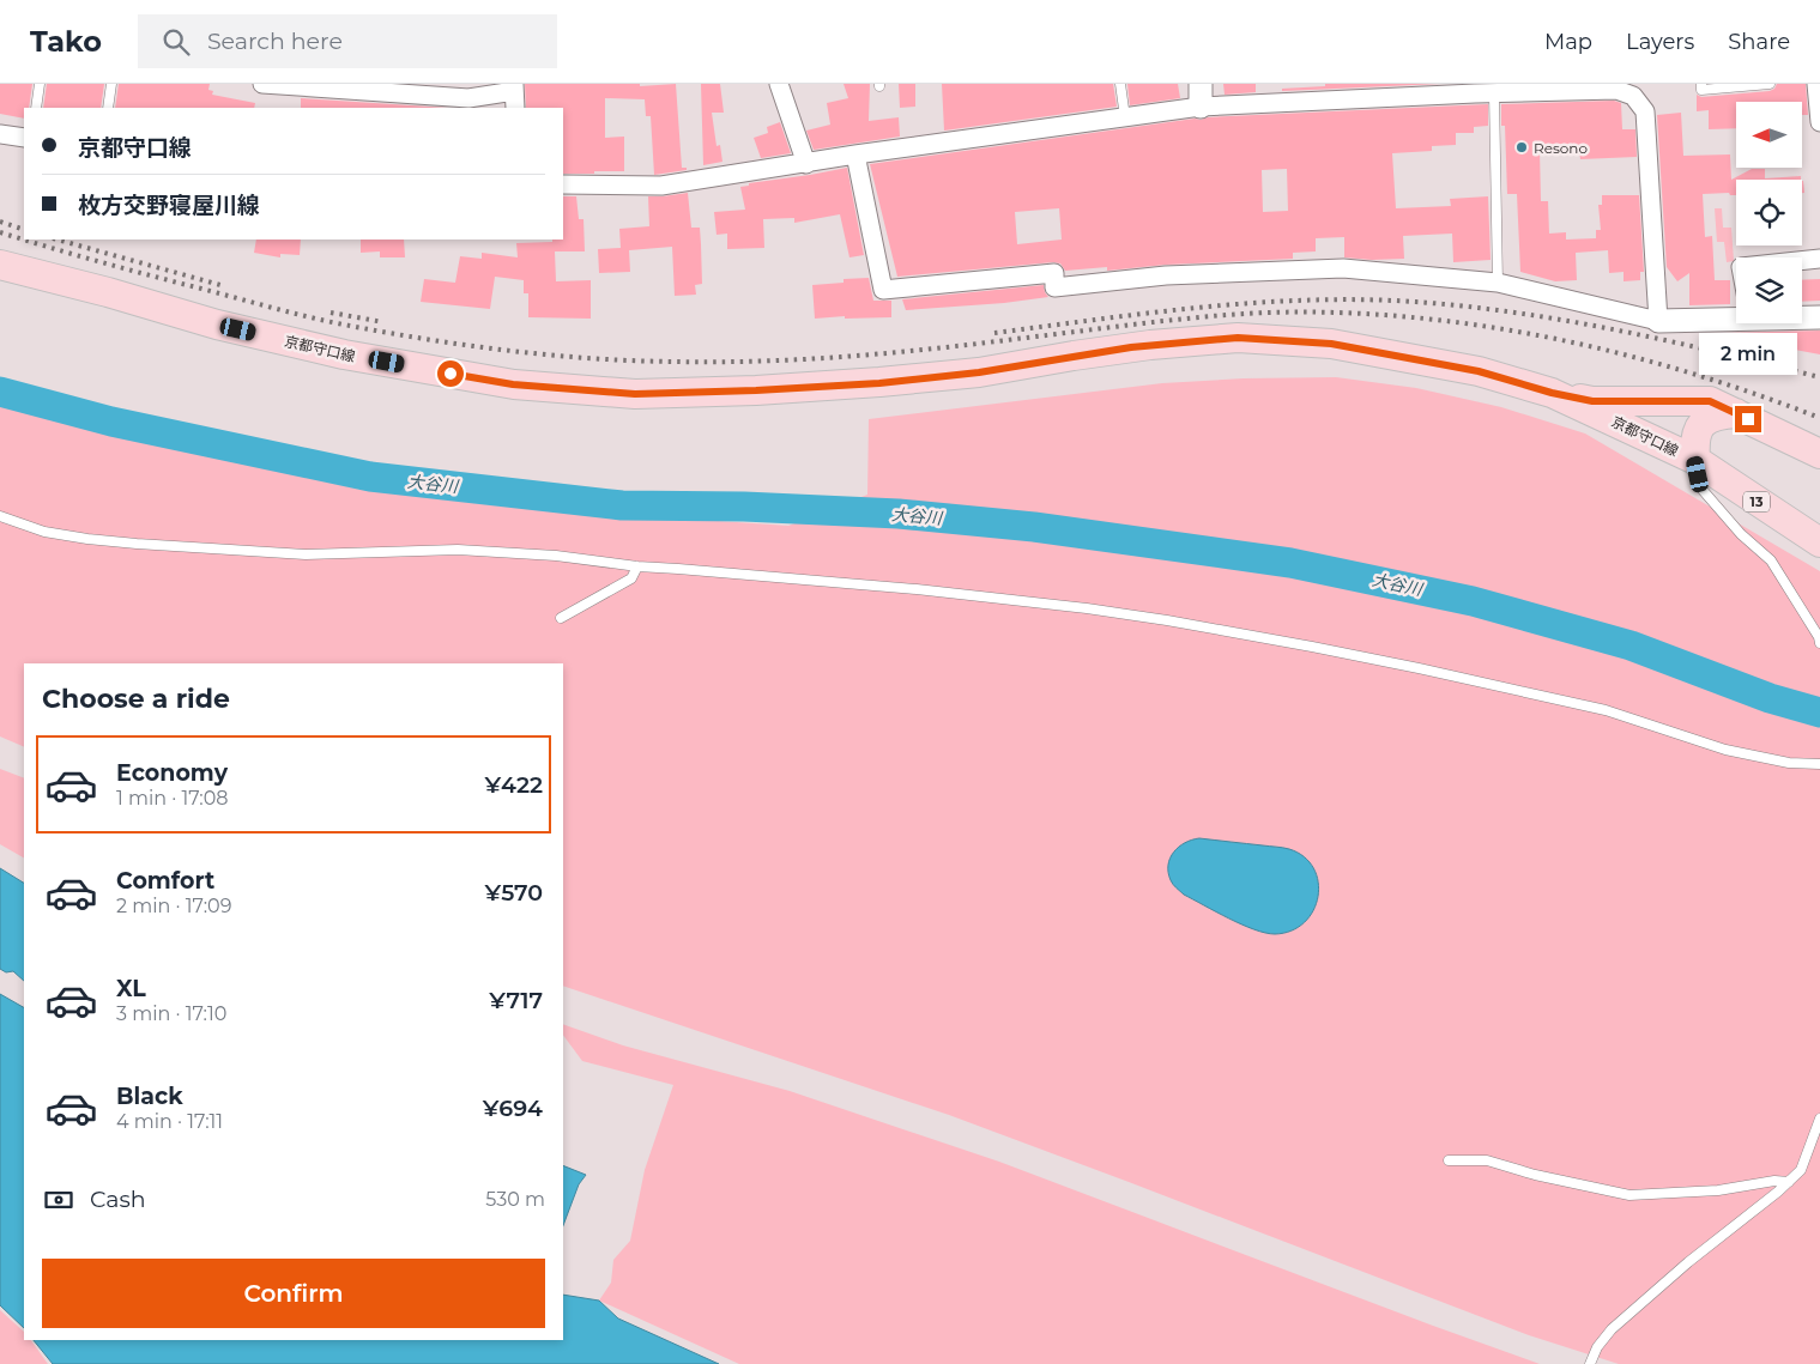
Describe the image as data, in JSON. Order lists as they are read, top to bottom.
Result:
{
  "streets": {
    "main road": ["京都守口線", "13"]
  },
  "water": ["大谷川"],
  "places": ["Resono"],
  "north": "left",
  "page": {
    "header": "Tako",
    "search": "Search here",
    "nav": ["Map", "Layers", "Share"],
    "banner": ["京都守口線", "枚方交野寝屋川線"],
    "bubble": "2 min",
    "heading": "Choose a ride",
    "list": [
      {
        "name": "Economy",
        "note": "1 min · 17:08",
        "value": "¥422"
      },
      {
        "name": "Comfort",
        "note": "2 min · 17:09",
        "value": "¥570"
      },
      {
        "name": "XL",
        "note": "3 min · 17:10",
        "value": "¥717"
      },
      {
        "name": "Black",
        "note": "4 min · 17:11",
        "value": "¥694"
      }
    ],
    "pay": ["Cash", "530 m"],
    "buttons": "Confirm"
  }
}
